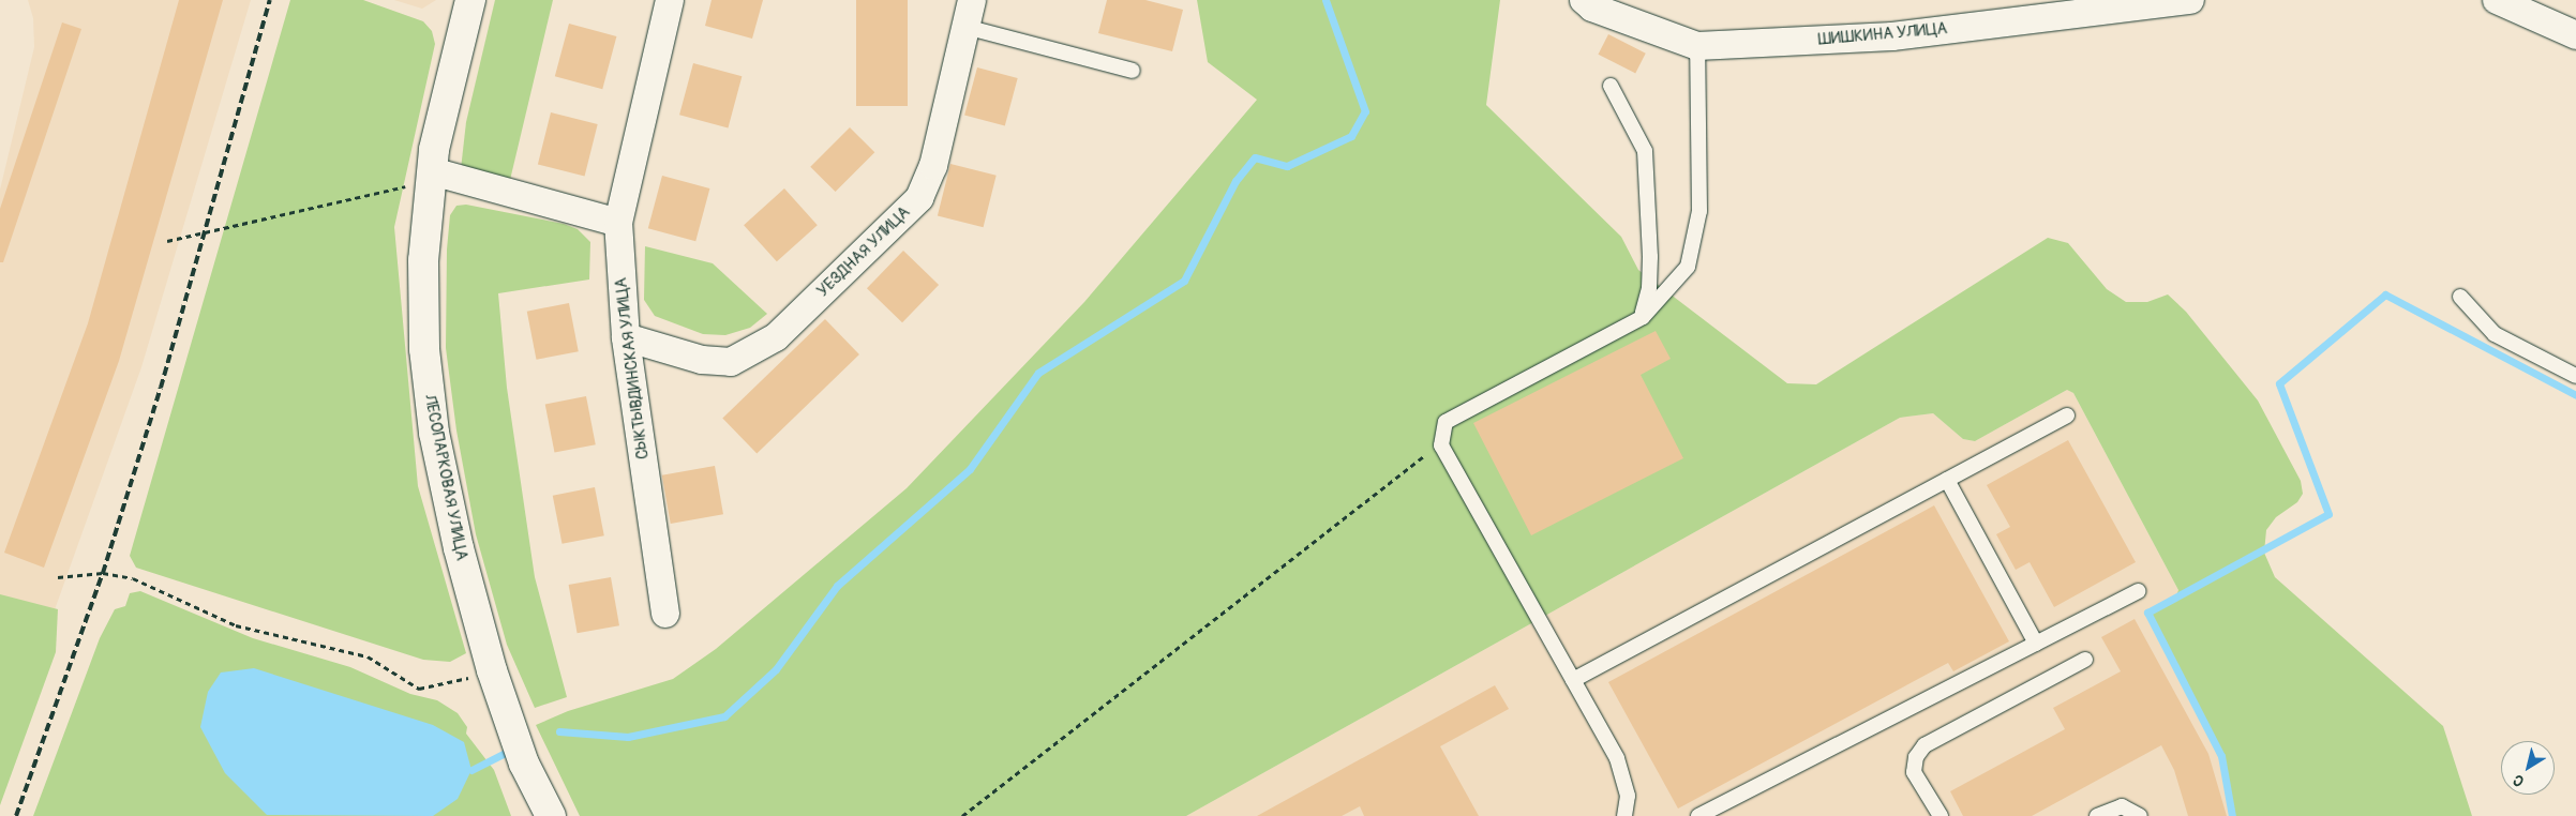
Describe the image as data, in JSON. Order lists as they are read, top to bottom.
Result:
{
  "streets": {
    "street": [
      "ШИШКИНА УЛИЦА",
      "УЕЗДНАЯ УЛИЦА",
      "СЫКТЫВДИНСКАЯ УЛИЦА",
      "ЛЕСОПАРКОВАЯ УЛИЦА"
    ]
  },
  "crossings": [
    ["УЕЗДНАЯ УЛИЦА", "СЫКТЫВДИНСКАЯ УЛИЦА"]
  ],
  "north": "bottom left"
}
